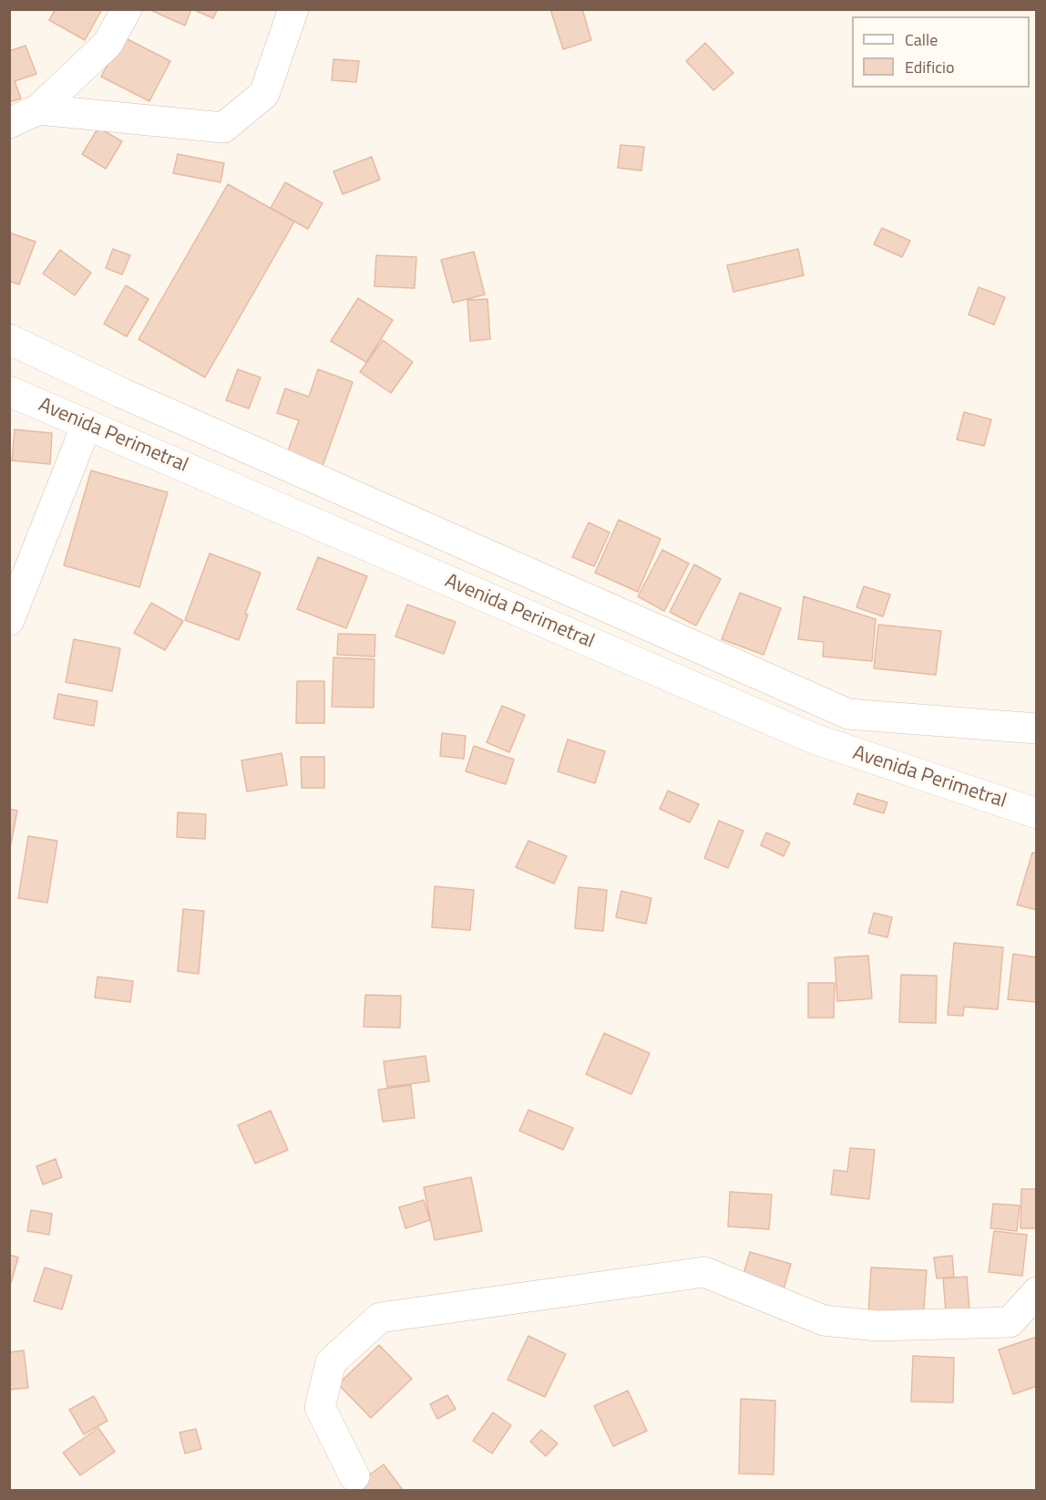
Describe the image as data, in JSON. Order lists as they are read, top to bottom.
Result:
{
  "streets": {
    "main road": ["Avenida Perimetral"]
  },
  "legend": ["Calle", "Edificio"]
}
